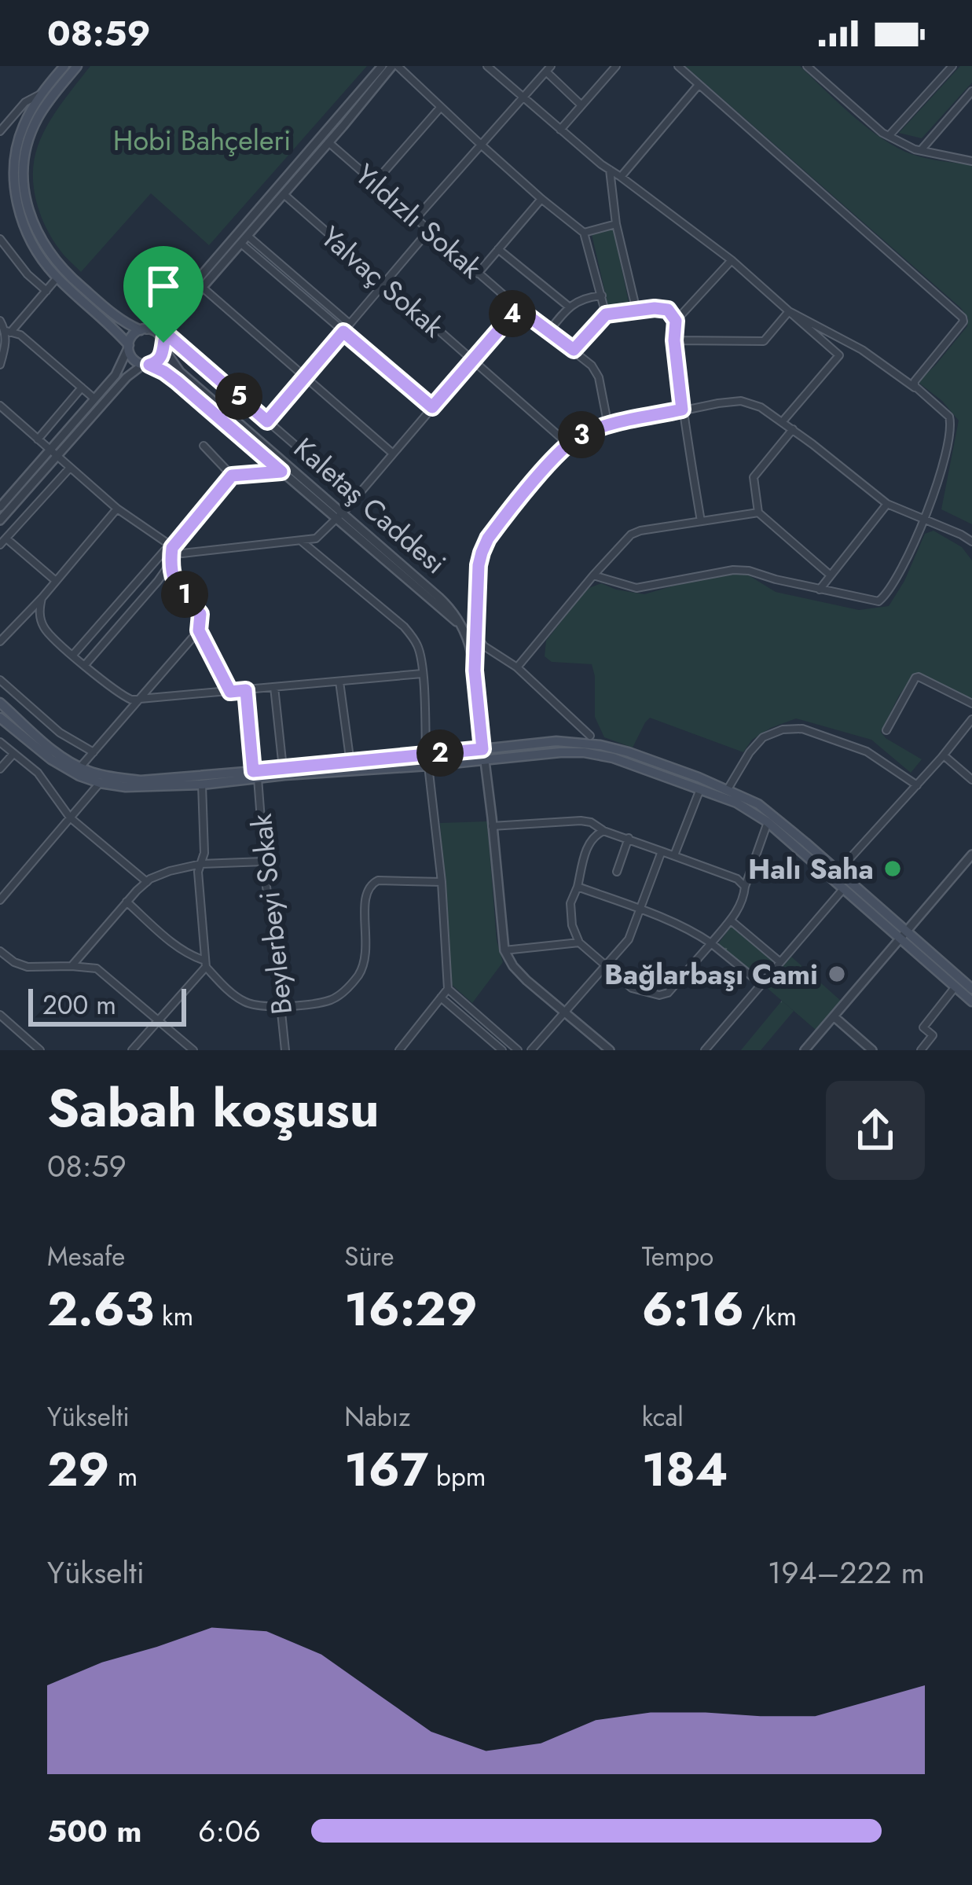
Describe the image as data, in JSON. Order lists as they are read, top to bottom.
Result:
{
  "streets": {
    "street": [
      "Yıldızlı Sokak",
      "Yalvaç Sokak",
      "Kaletaş Caddesi",
      "Beylerbeyi Sokak"
    ]
  },
  "parks": ["Hobi Bahçeleri"],
  "places": ["Halı Saha", "Bağlarbaşı Cami"],
  "scale_bar": "200 m",
  "page": {
    "status": "08:59",
    "pins": [
      "4",
      "5",
      "3",
      "1",
      "2"
    ],
    "scale": "200 m",
    "heading": ["Sabah koşusu", "08:59"],
    "stats": [
      ["Mesafe", "2.63 km"],
      ["Süre", "16:29"],
      ["Tempo", "6:16 /km"],
      ["Yükselti", "29 m"],
      ["Nabız", "167 bpm"],
      ["kcal", "184"]
    ],
    "chart": ["Yükselti", "194–222 m"],
    "list": [
      {
        "name": "500 m",
        "note": "6:06"
      }
    ]
  }
}
